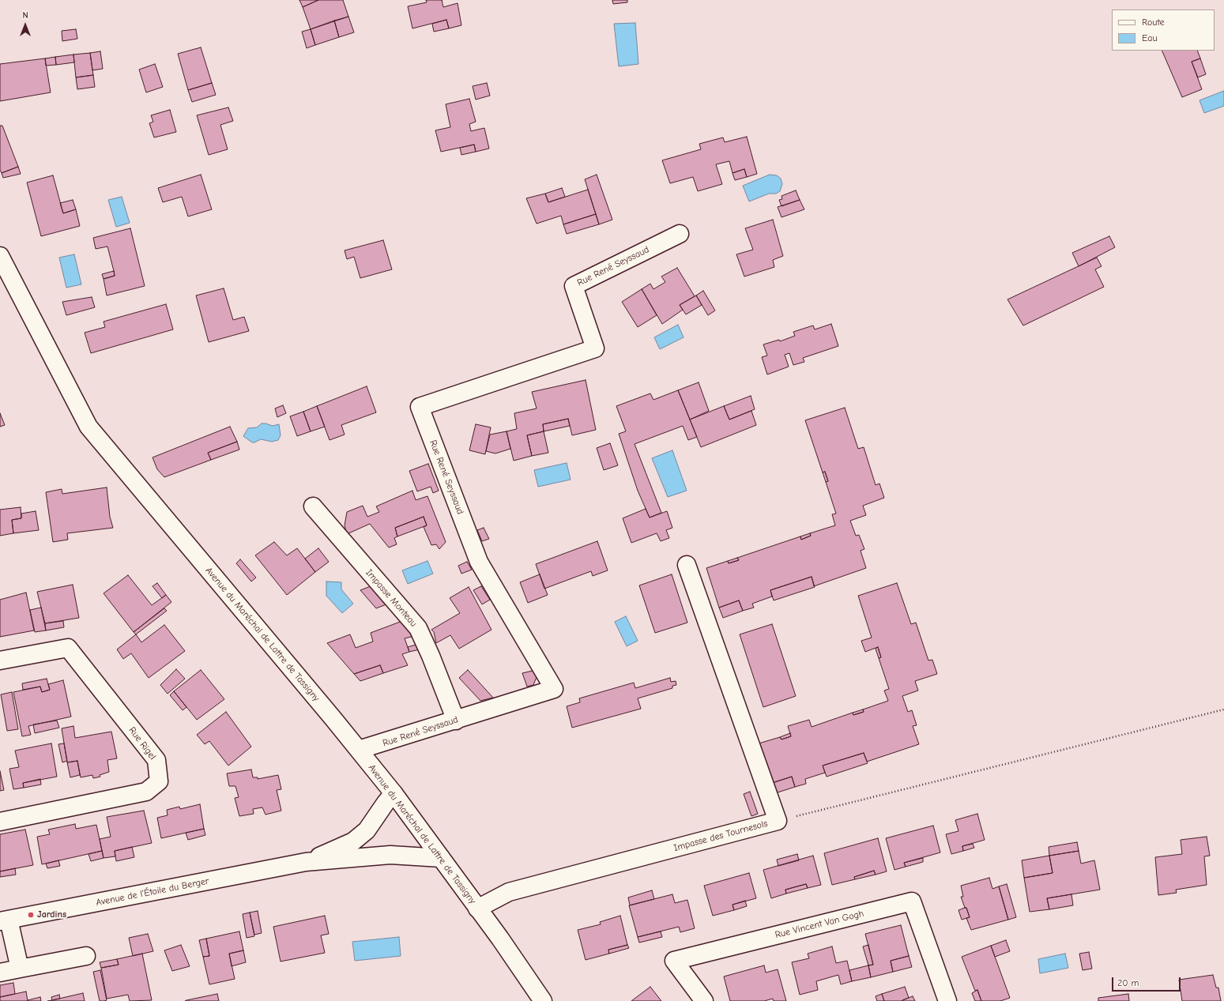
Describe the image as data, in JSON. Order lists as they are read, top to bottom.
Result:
{
  "streets": {
    "street": [
      "Rue René Seyssaud",
      "Impasse Monteau",
      "Avenue du Maréchal de Lattre de Tassigny",
      "Rue Rigel",
      "Impasse des Tournesols",
      "Avenue de l'Étoile du Berger",
      "Rue Vincent Van Gogh"
    ]
  },
  "crossings": [
    ["Rue René Seyssaud", "Impasse Monteau"],
    ["Rue René Seyssaud", "Avenue du Maréchal de Lattre de Tassigny"],
    ["Avenue du Maréchal de Lattre de Tassigny", "Impasse des Tournesols"],
    ["Avenue du Maréchal de Lattre de Tassigny", "Avenue de l'Étoile du Berger"]
  ],
  "places": ["Jardins"],
  "legend": ["Route", "Eau"],
  "scale_bar": "20 m",
  "north": "top"
}
